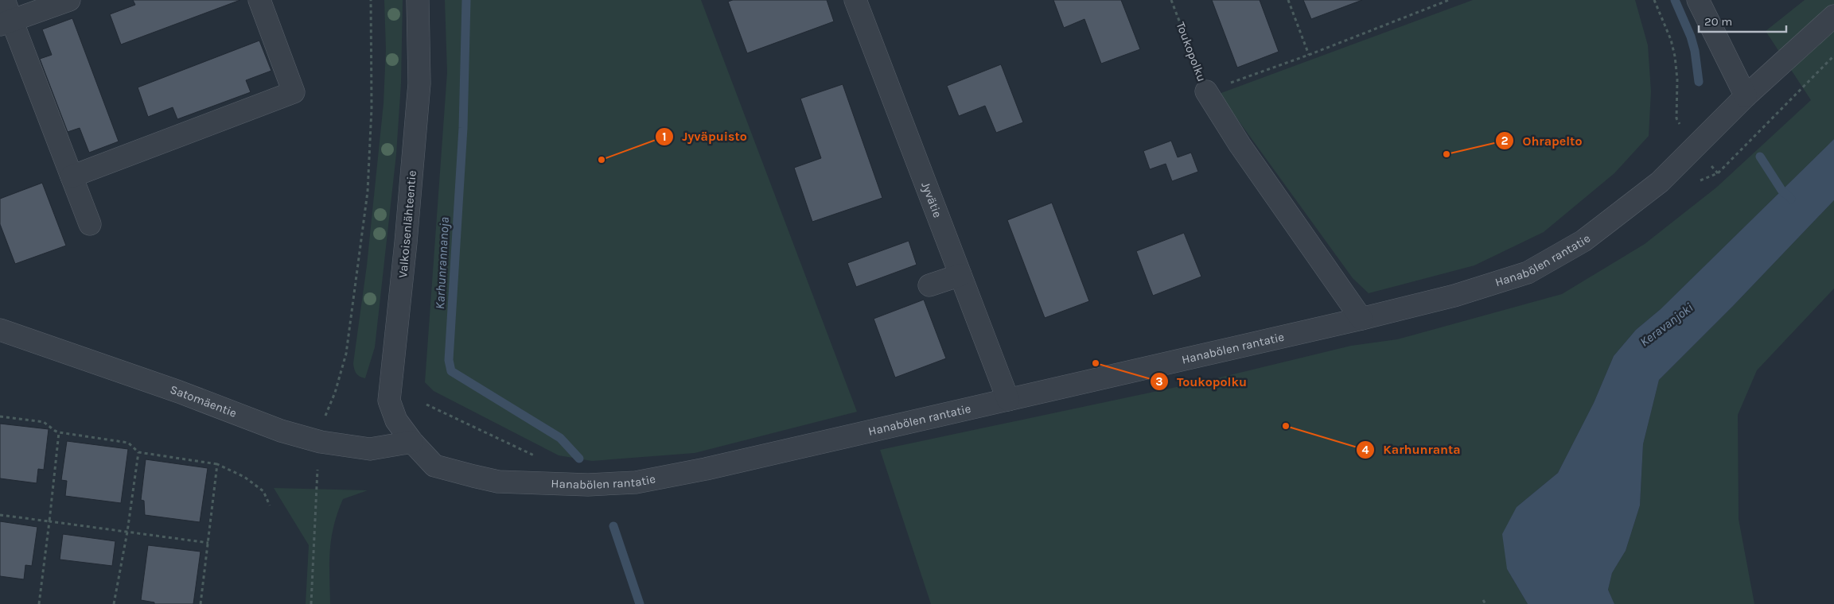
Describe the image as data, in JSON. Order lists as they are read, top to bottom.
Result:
{
  "streets": {
    "street": [
      "Toukopolku",
      "Jyvätie",
      "Valkoisenlähteentie",
      "Hanabölen rantatie",
      "Satomäentie"
    ]
  },
  "crossings": [
    ["Toukopolku", "Hanabölen rantatie"],
    ["Jyvätie", "Hanabölen rantatie"],
    ["Valkoisenlähteentie", "Hanabölen rantatie"],
    ["Valkoisenlähteentie", "Satomäentie"],
    ["Hanabölen rantatie", "Satomäentie"]
  ],
  "water": ["Karhunrannanoja", "Keravanjoki"],
  "places": [
    "Ohrapelto",
    "Jyväpuisto",
    "Toukopolku",
    "Karhunranta"
  ],
  "scale_bar": "20 m"
}
